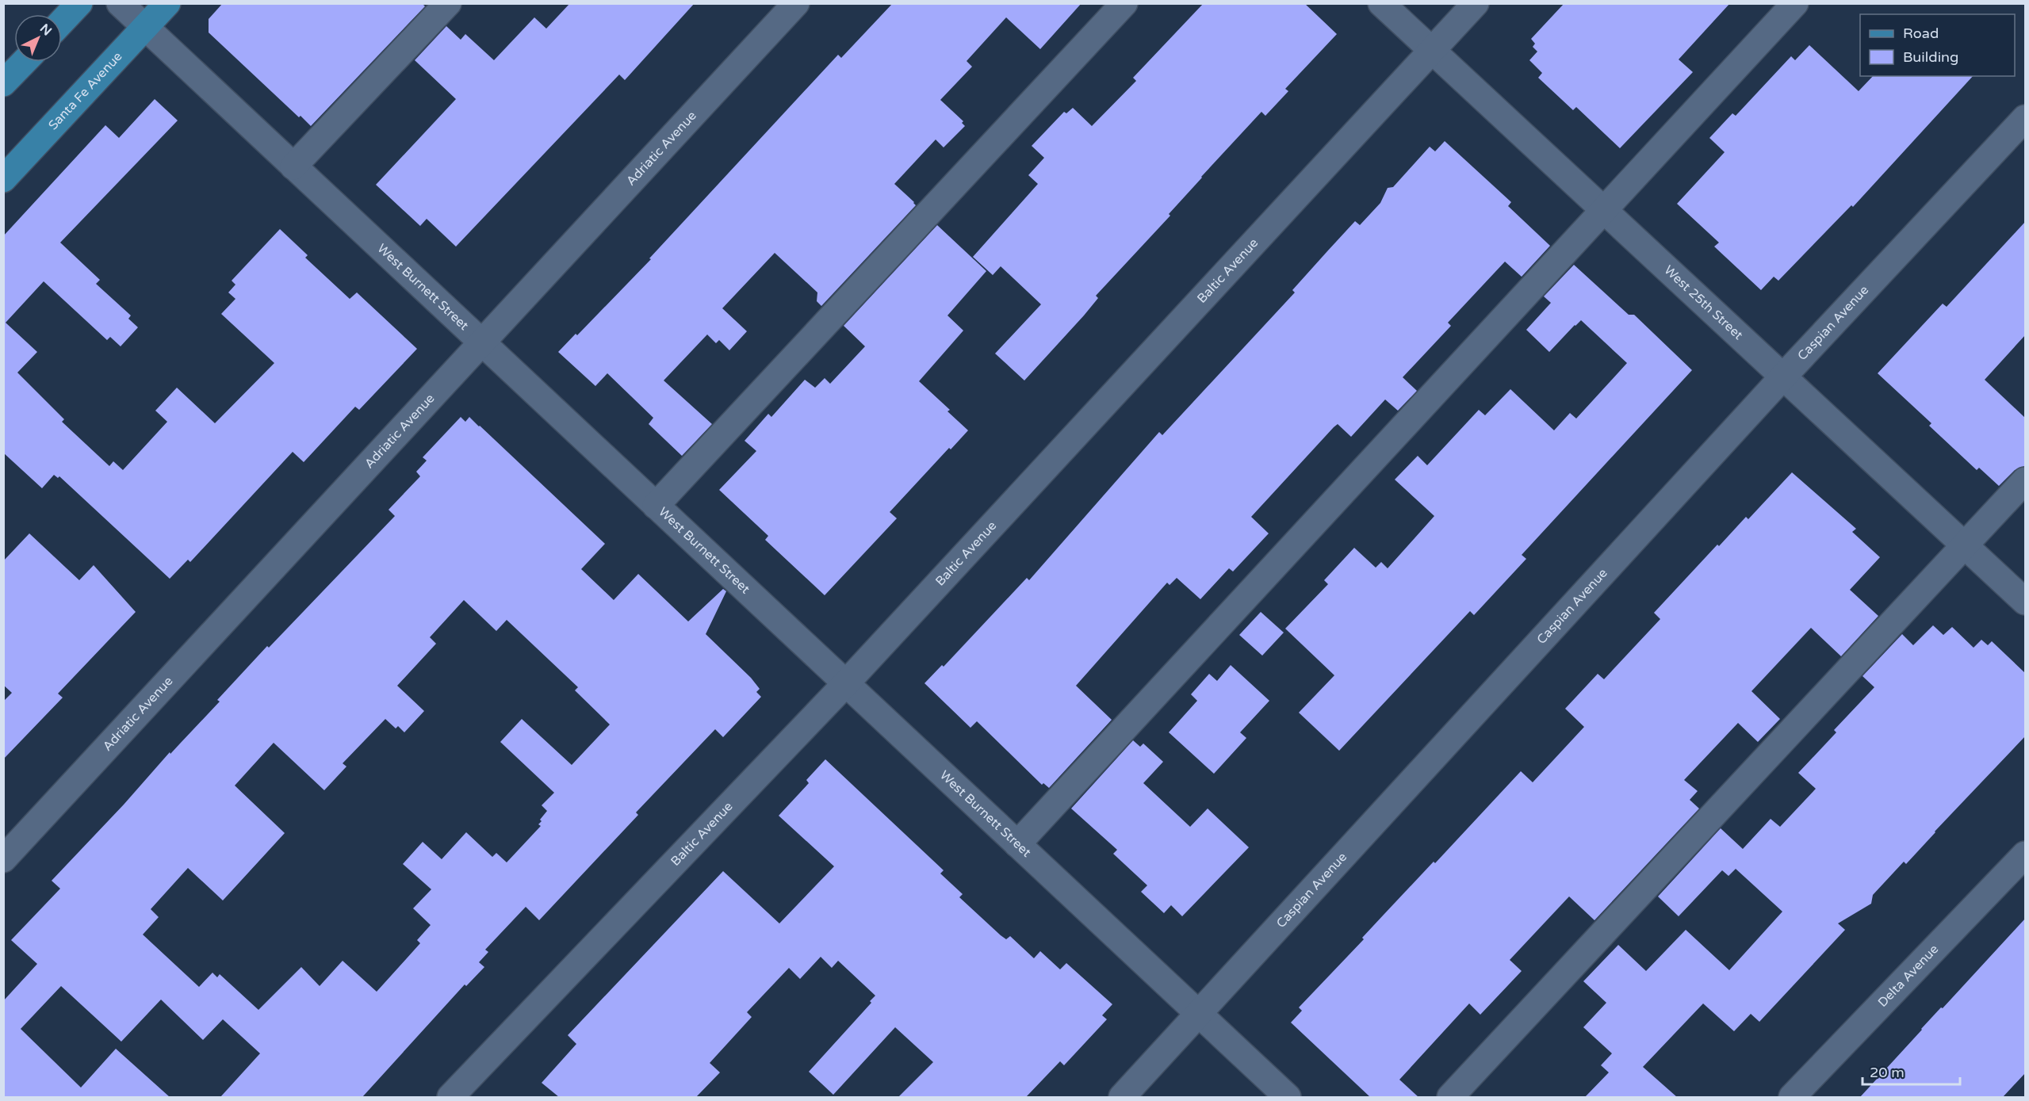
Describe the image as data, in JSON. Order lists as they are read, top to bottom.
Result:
{
  "streets": {
    "main road": ["Santa Fe Avenue"],
    "street": [
      "Adriatic Avenue",
      "Baltic Avenue",
      "West Burnett Street",
      "West 25th Street",
      "Caspian Avenue",
      "Delta Avenue"
    ]
  },
  "crossings": [
    ["Santa Fe Avenue", "West Burnett Street"],
    ["Adriatic Avenue", "West Burnett Street"],
    ["Baltic Avenue", "West Burnett Street"],
    ["Baltic Avenue", "West 25th Street"],
    ["West Burnett Street", "Caspian Avenue"],
    ["West 25th Street", "Caspian Avenue"]
  ],
  "legend": ["Road", "Building"],
  "scale_bar": "20 m",
  "north": "top right"
}
